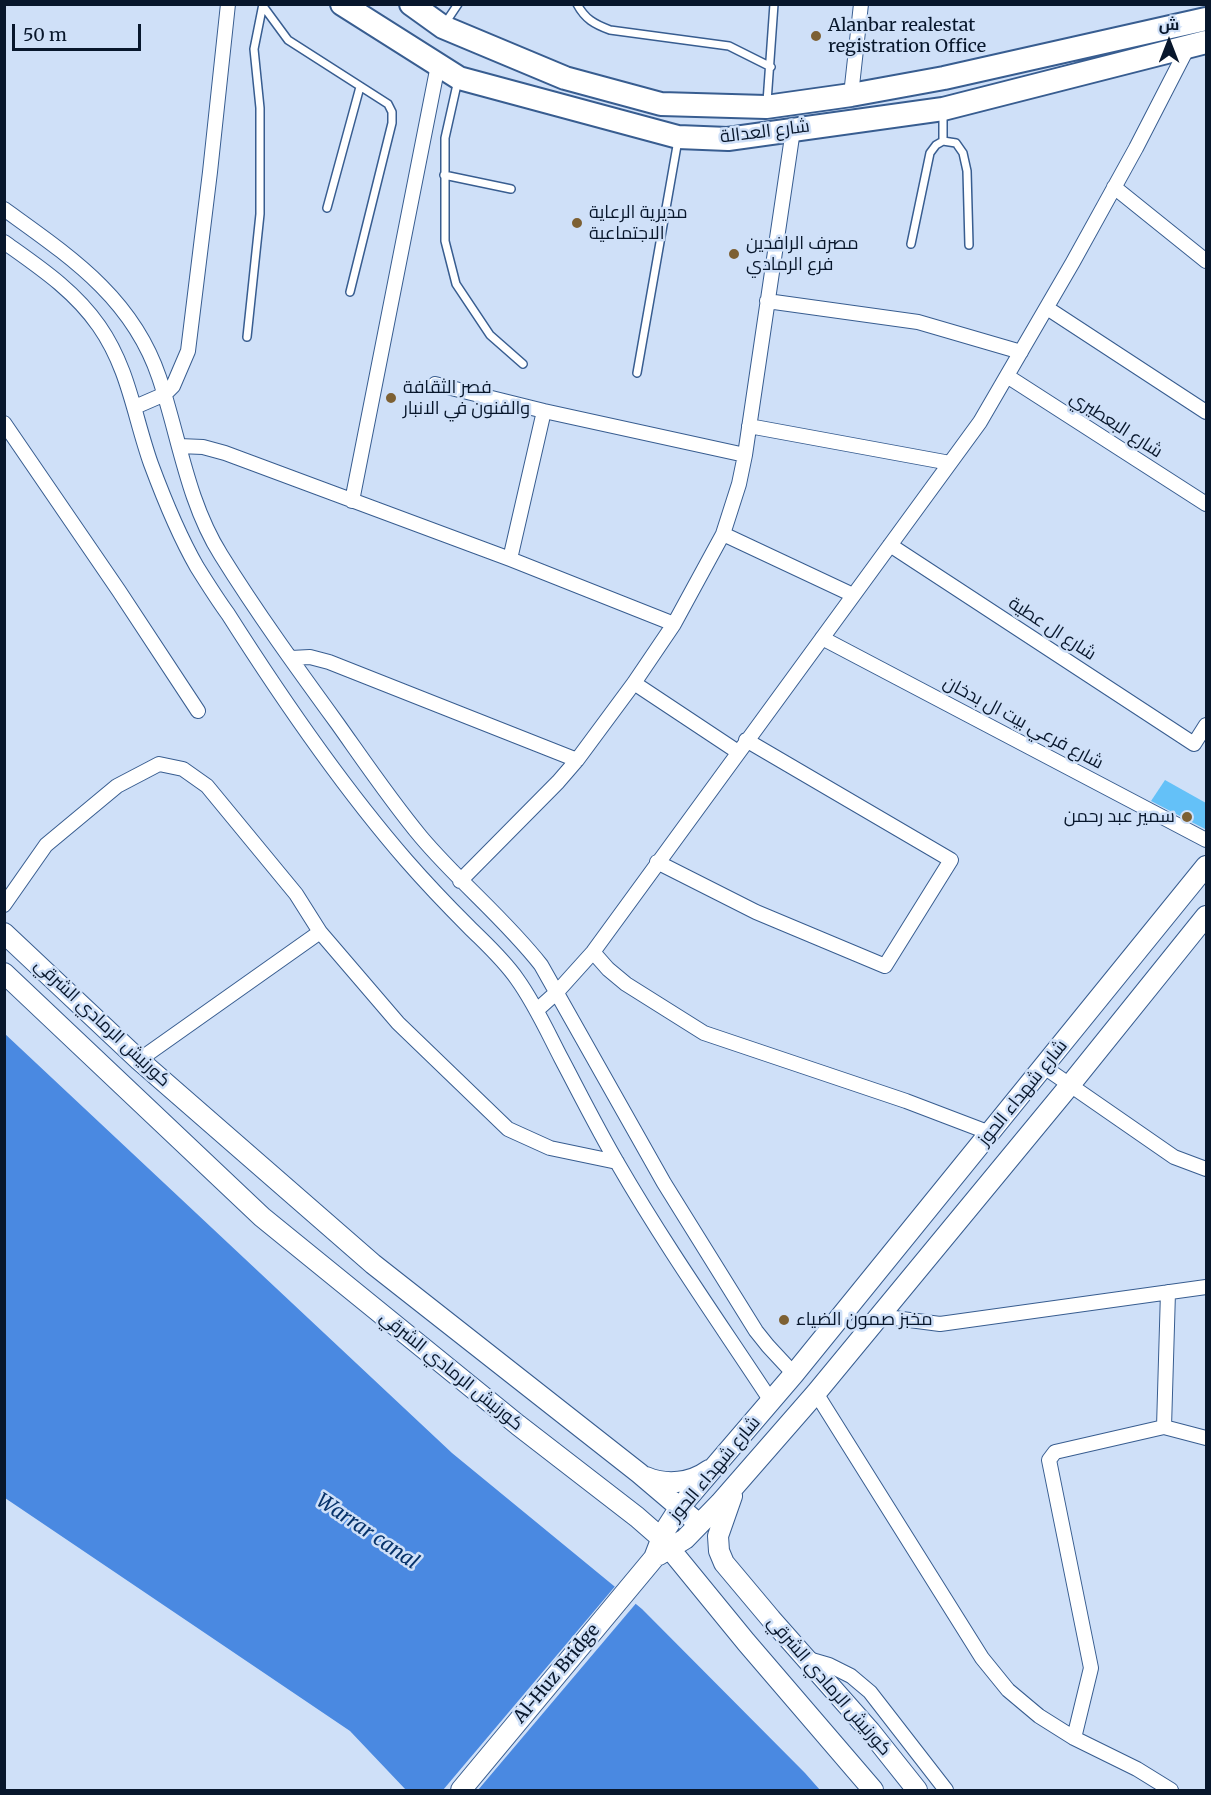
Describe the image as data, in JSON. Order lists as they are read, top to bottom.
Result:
{
  "streets": {
    "main road": [
      "شارع العدالة",
      "كورنيش الرمادي الشرقي",
      "شارع شهداء الحوز",
      "Al-Huz Bridge"
    ],
    "street": ["شارع البعطيري", "شارع ال عطية", "شارع فرعي بيت ال بدخان"]
  },
  "crossings": [
    ["كورنيش الرمادي الشرقي", "شارع شهداء الحوز"],
    ["كورنيش الرمادي الشرقي", "Al-Huz Bridge"],
    ["شارع شهداء الحوز", "Al-Huz Bridge"]
  ],
  "water": ["Warrar canal"],
  "places": [
    "Alanbar realestat registration Office",
    "مديرية الرعاية الاجتماعية",
    "مصرف الرافدين فرع الرمادي",
    "فصر الثقافة والفنون في الانبار",
    "سمير عبد رحمن",
    "مخبز صمون الضياء"
  ],
  "scale_bar": "50 m",
  "north": "top"
}
